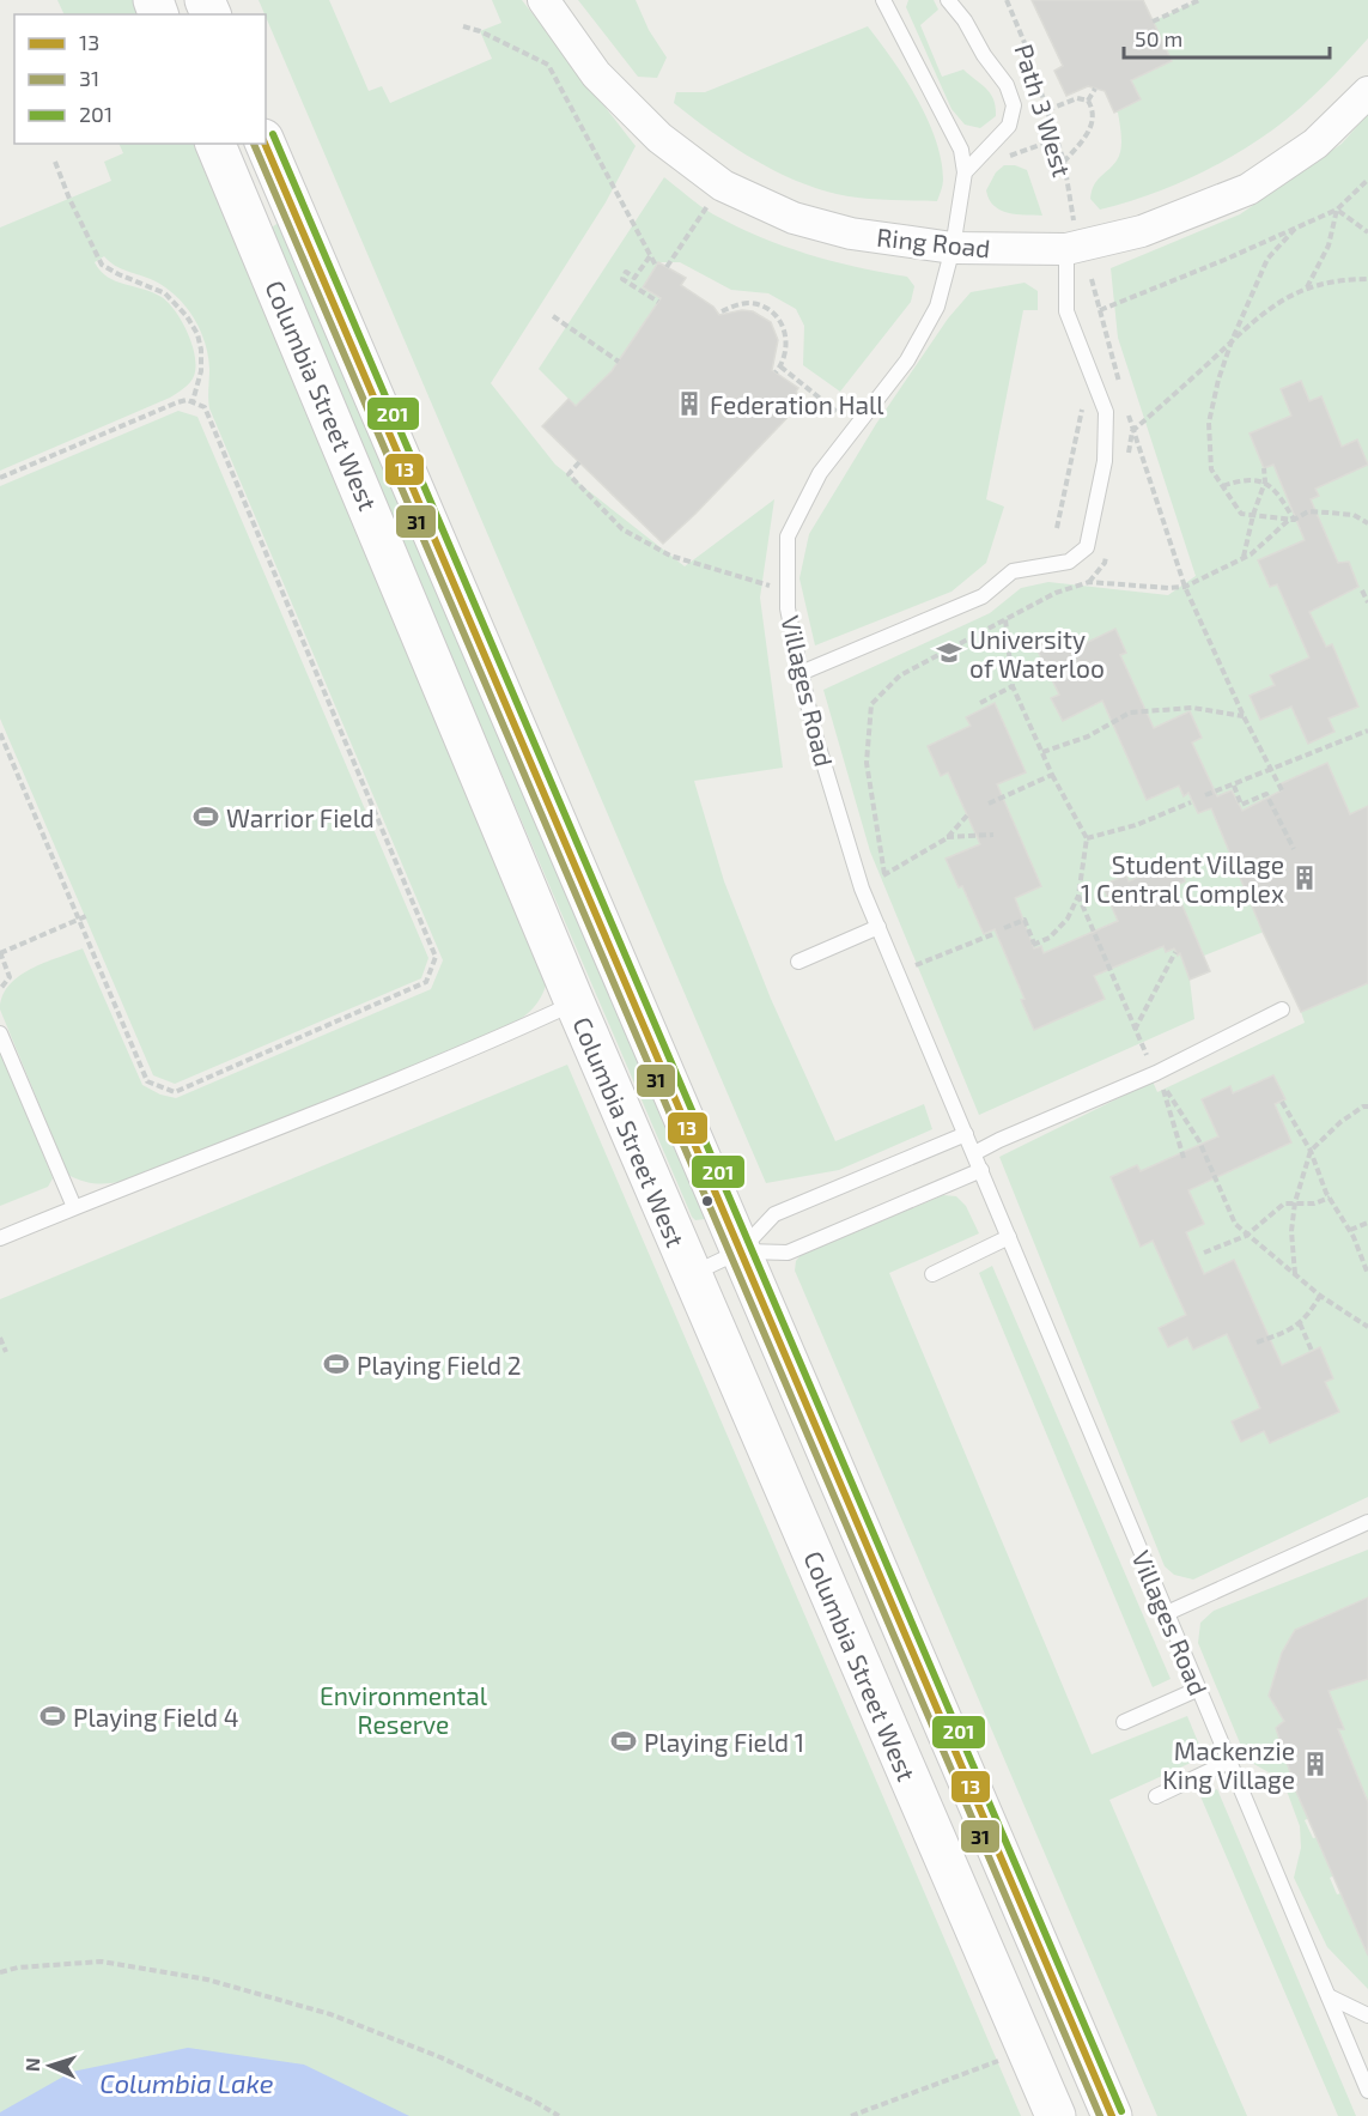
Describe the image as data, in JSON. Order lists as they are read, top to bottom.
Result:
{
  "streets": {
    "main road": ["Columbia Street West"],
    "street": ["Ring Road"],
    "lane": ["Villages Road"],
    "path": ["Path 3 West"]
  },
  "crossings": [
    ["Path 3 West", "Ring Road"],
    ["Ring Road", "Villages Road"]
  ],
  "water": ["Columbia Lake"],
  "parks": ["Environmental Reserve"],
  "places": {
    "building": ["Federation Hall", "Student Village 1 Central Complex", "Mackenzie King Village"],
    "school or university": ["University of Waterloo"],
    "sports": [
      "Warrior Field",
      "Playing Field 2",
      "Playing Field 4",
      "Playing Field 1"
    ]
  },
  "lines": ["transit line 201", "transit line 13", "transit line 31"],
  "legend": ["13", "31", "201"],
  "scale_bar": "50 m",
  "north": "left"
}
